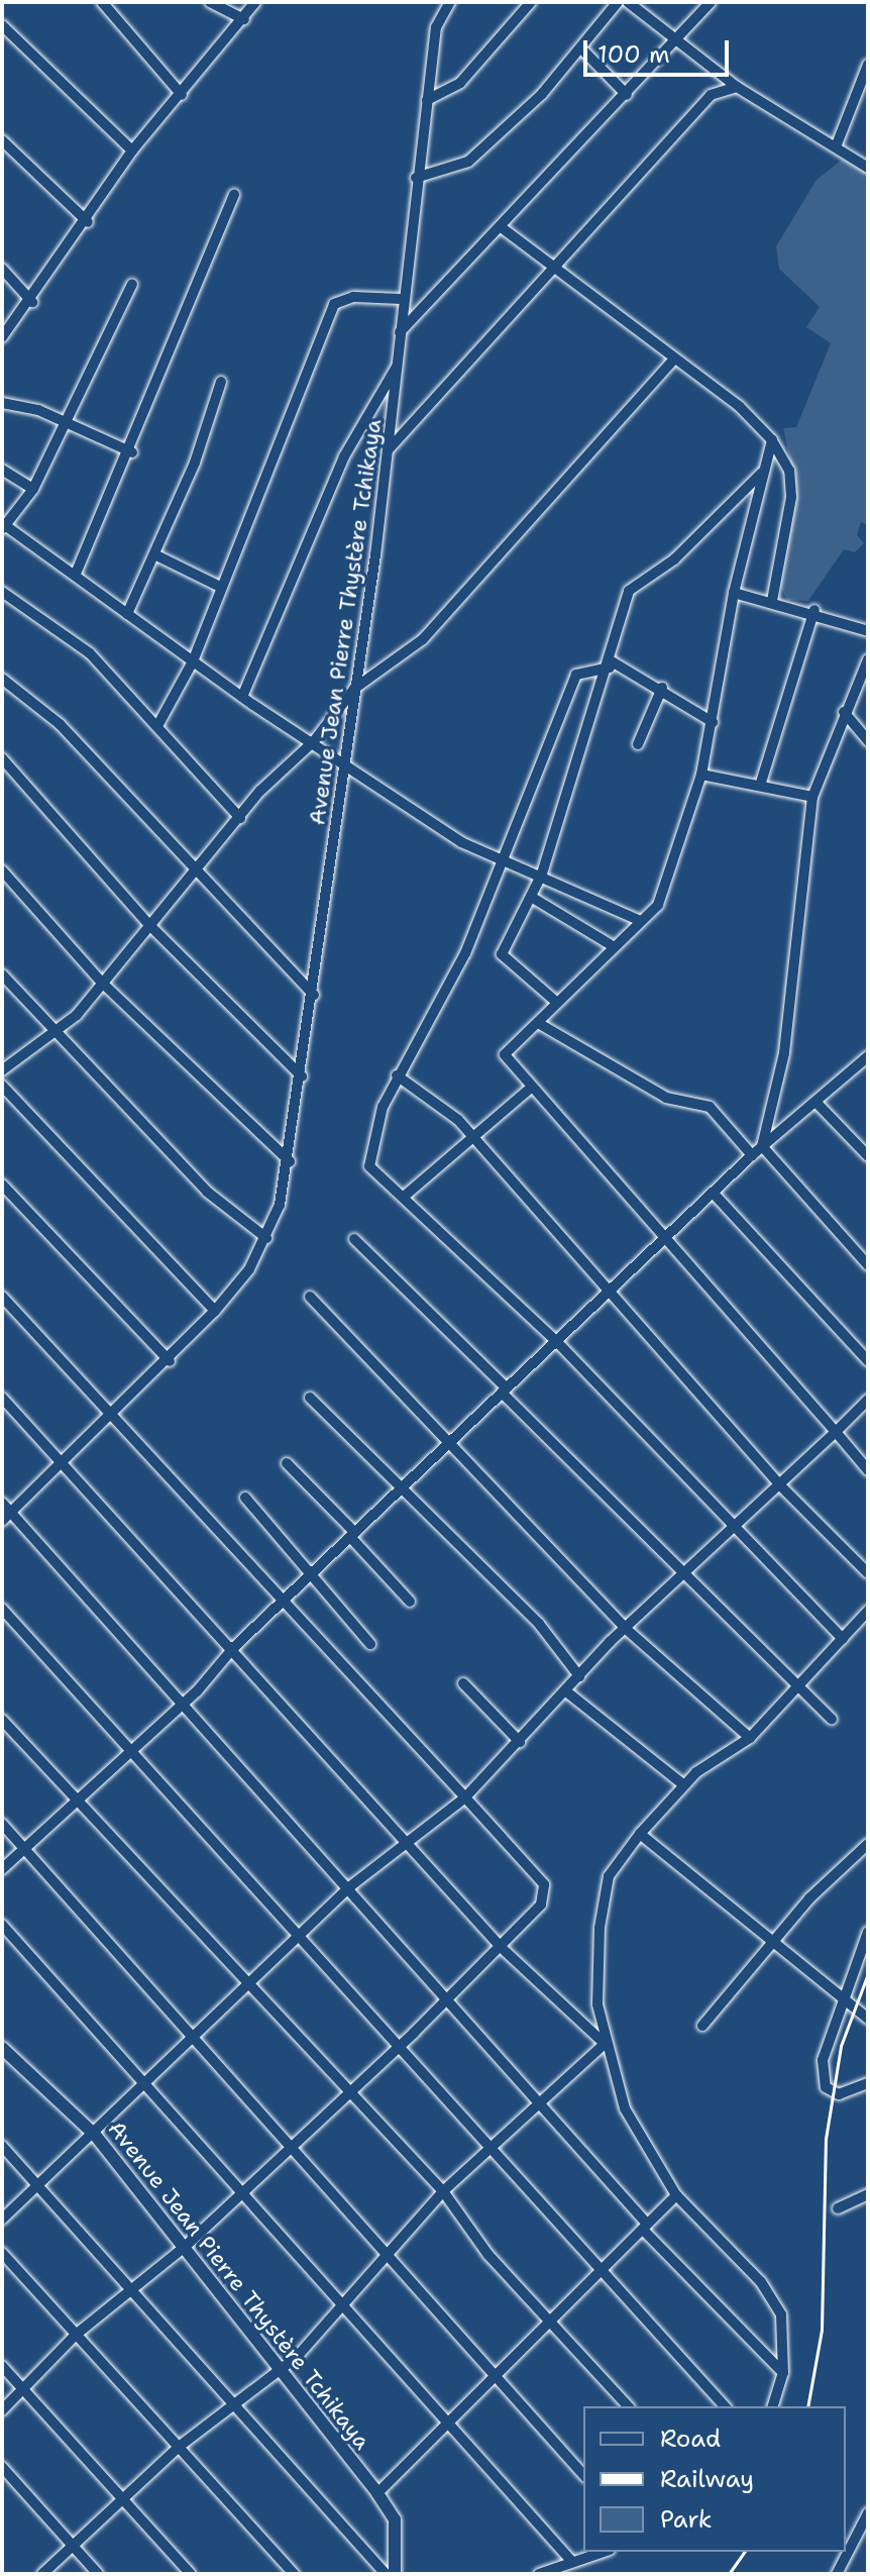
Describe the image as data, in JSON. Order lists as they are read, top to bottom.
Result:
{
  "streets": {
    "street": ["Avenue Jean Pierre Thystère Tchikaya"]
  },
  "legend": ["Road", "Railway", "Park"],
  "scale_bar": "100 m"
}
